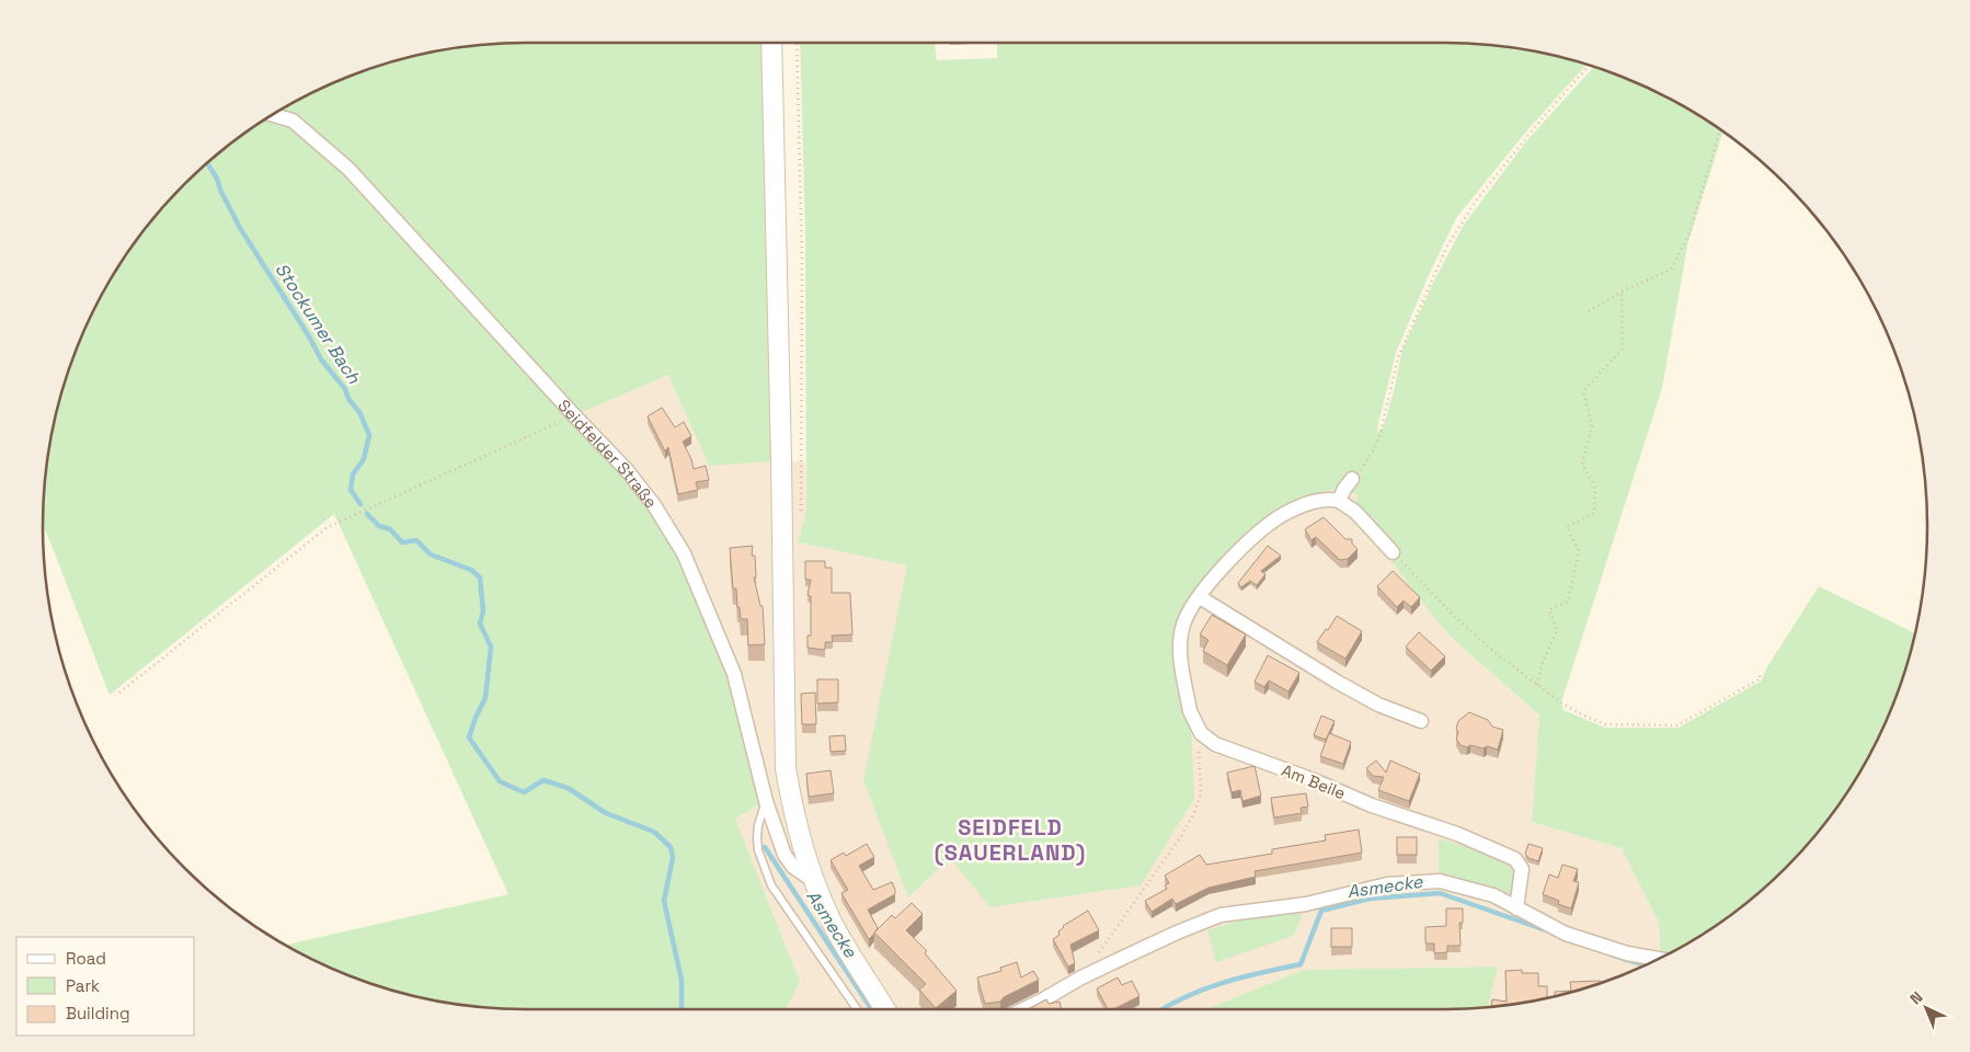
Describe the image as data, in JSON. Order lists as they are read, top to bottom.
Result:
{
  "streets": {
    "street": ["Seidfelder Straße", "Am Beile"]
  },
  "districts": ["SEIDFELD (SAUERLAND)"],
  "water": ["Stockumer Bach", "Asmecke"],
  "legend": ["Road", "Park", "Building"],
  "north": "top left"
}
